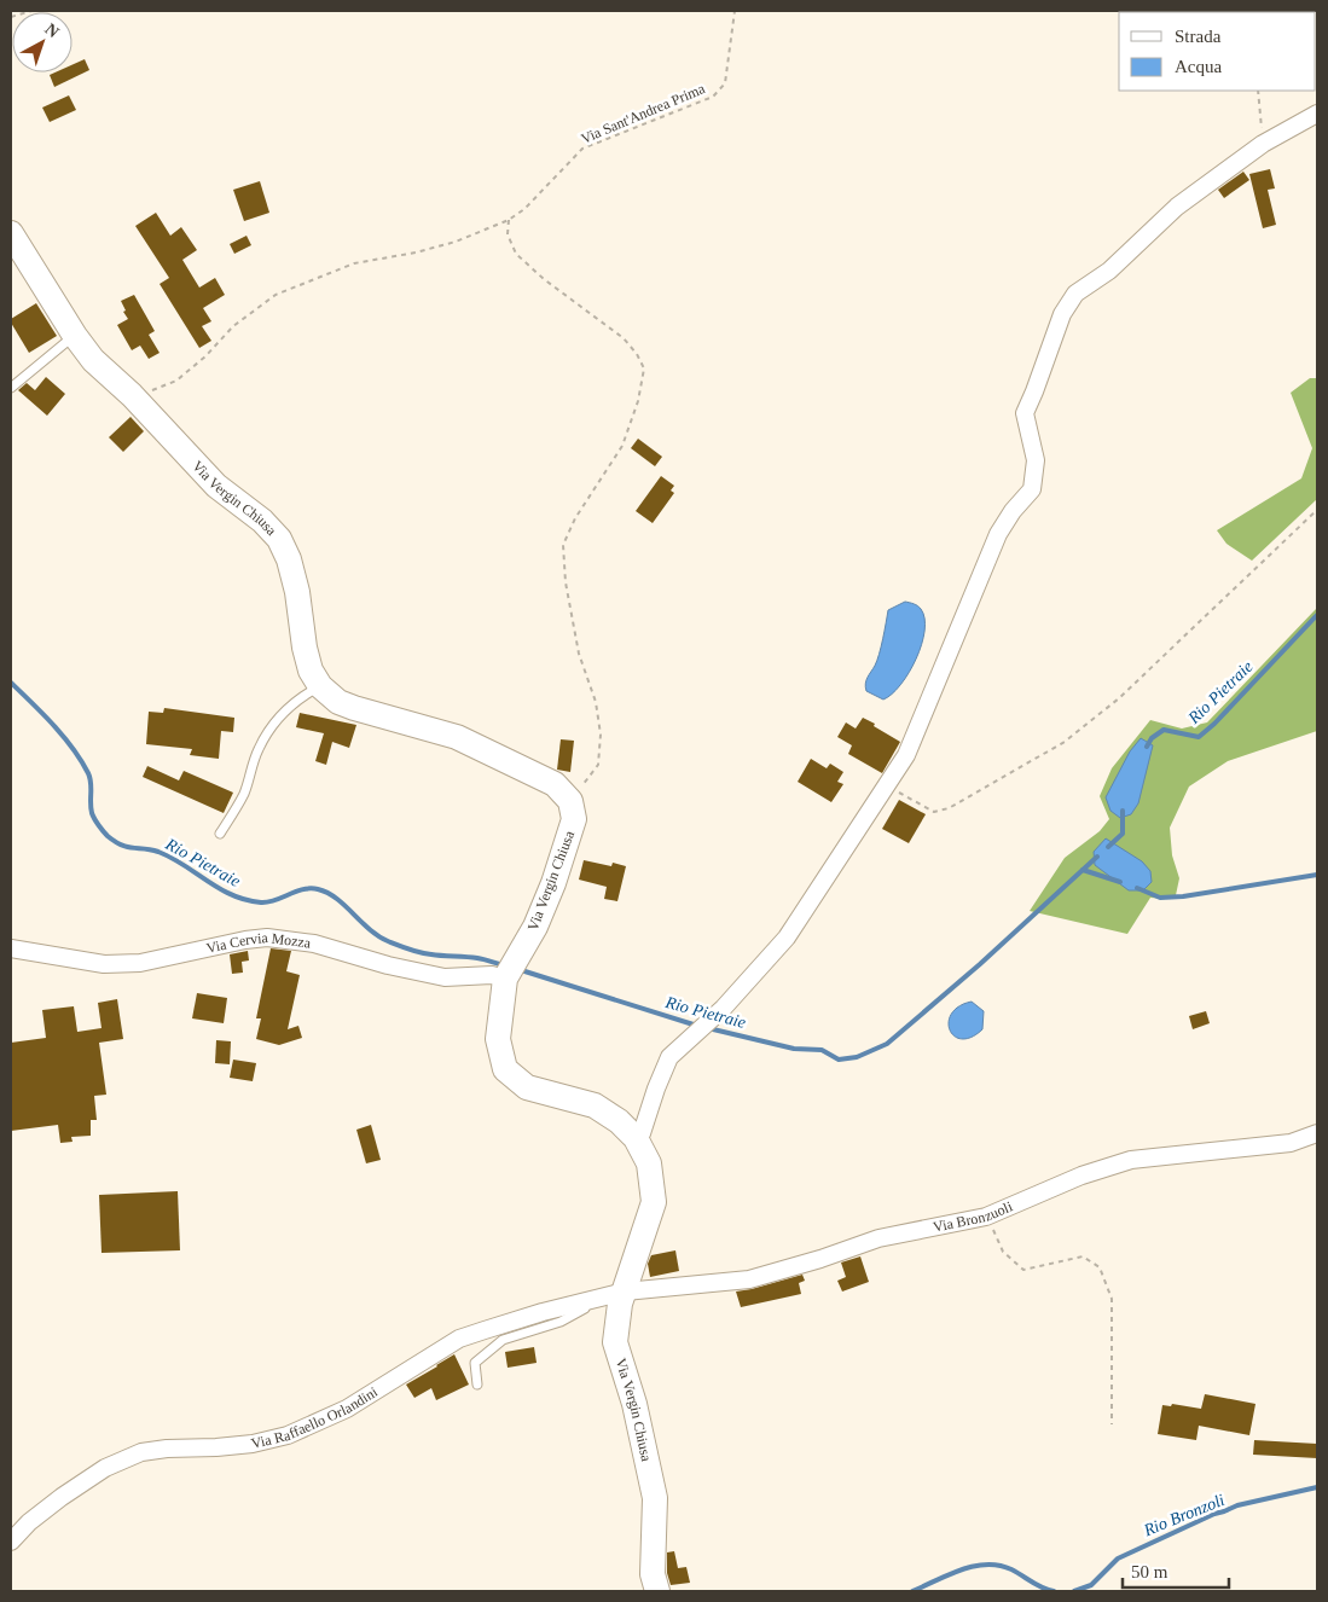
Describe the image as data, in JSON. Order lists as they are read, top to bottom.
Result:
{
  "streets": {
    "street": [
      "Via Vergin Chiusa",
      "Via Cervia Mozza",
      "Via Bronzuoli",
      "Via Raffaello Orlandini"
    ],
    "path": ["Via Sant'Andrea Prima"]
  },
  "crossings": [
    ["Via Sant'Andrea Prima", "Via Vergin Chiusa"],
    ["Via Vergin Chiusa", "Via Cervia Mozza"],
    ["Via Vergin Chiusa", "Via Bronzuoli"],
    ["Via Vergin Chiusa", "Via Raffaello Orlandini"],
    ["Via Bronzuoli", "Via Raffaello Orlandini"]
  ],
  "water": ["Rio Pietraie", "Rio Bronzoli"],
  "legend": ["Strada", "Acqua"],
  "scale_bar": "50 m",
  "north": "top right"
}
